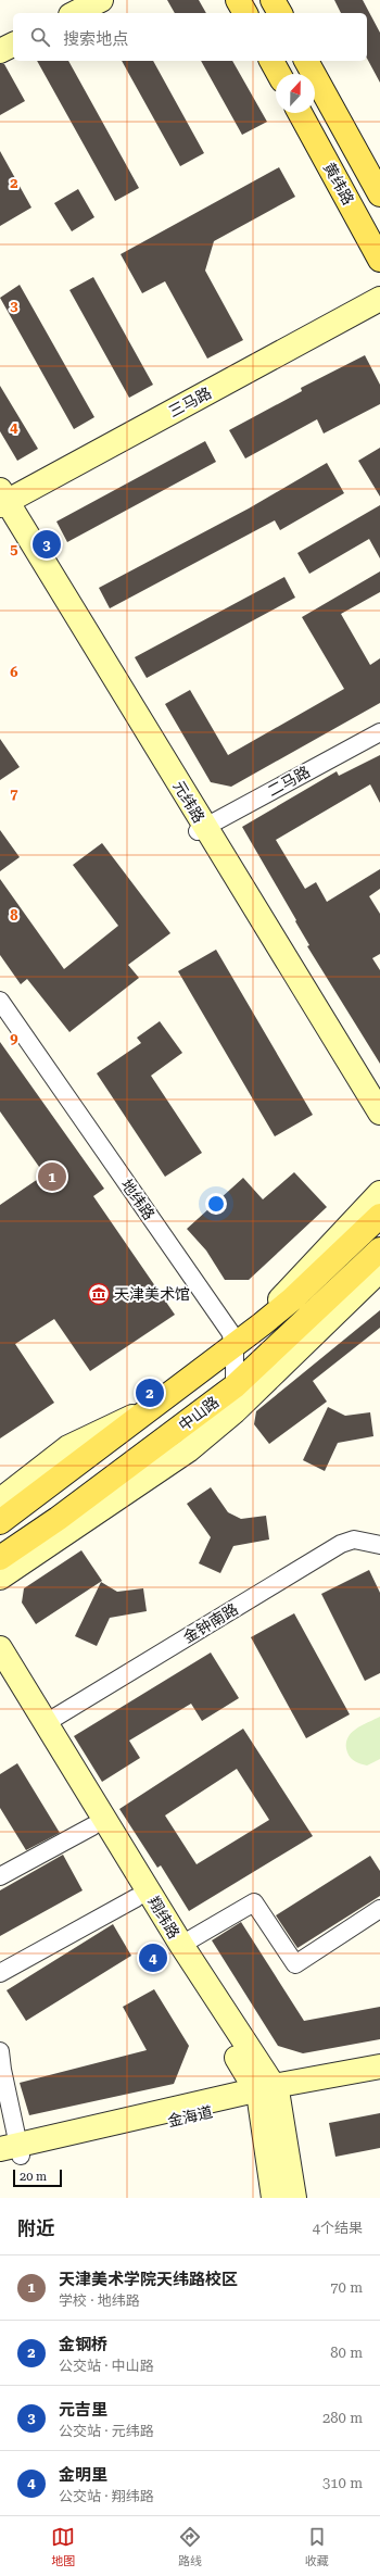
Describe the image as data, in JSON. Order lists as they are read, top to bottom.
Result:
{
  "streets": {
    "main road": ["黄纬路", "中山路"],
    "street": [
      "三马路",
      "二马路",
      "元纬路",
      "地纬路",
      "金钟南路",
      "翔纬路",
      "金海道"
    ]
  },
  "crossings": [
    ["三马路", "元纬路"],
    ["二马路", "元纬路"],
    ["地纬路", "中山路"],
    ["金钟南路", "翔纬路"],
    ["翔纬路", "金海道"]
  ],
  "places": {
    "museum": ["天津美术馆"]
  },
  "scale_bar": "20 m",
  "north": "top",
  "page": {
    "search": "搜索地点",
    "pins": [
      "3",
      "1",
      "2",
      "4"
    ],
    "scale": "20 m",
    "heading": ["附近", "4个结果"],
    "list": [
      {
        "mark": "1",
        "name": "天津美术学院天纬路校区",
        "note": "学校 · 地纬路",
        "value": "70 m"
      },
      {
        "mark": "2",
        "name": "金钢桥",
        "note": "公交站 · 中山路",
        "value": "80 m"
      },
      {
        "mark": "3",
        "name": "元吉里",
        "note": "公交站 · 元纬路",
        "value": "280 m"
      },
      {
        "mark": "4",
        "name": "金明里",
        "note": "公交站 · 翔纬路",
        "value": "310 m"
      }
    ],
    "nav": ["地图", "路线", "收藏"]
  },
  "grid": {
    "rows": [
      "2",
      "3",
      "4",
      "5",
      "6",
      "7",
      "8",
      "9"
    ]
  }
}
